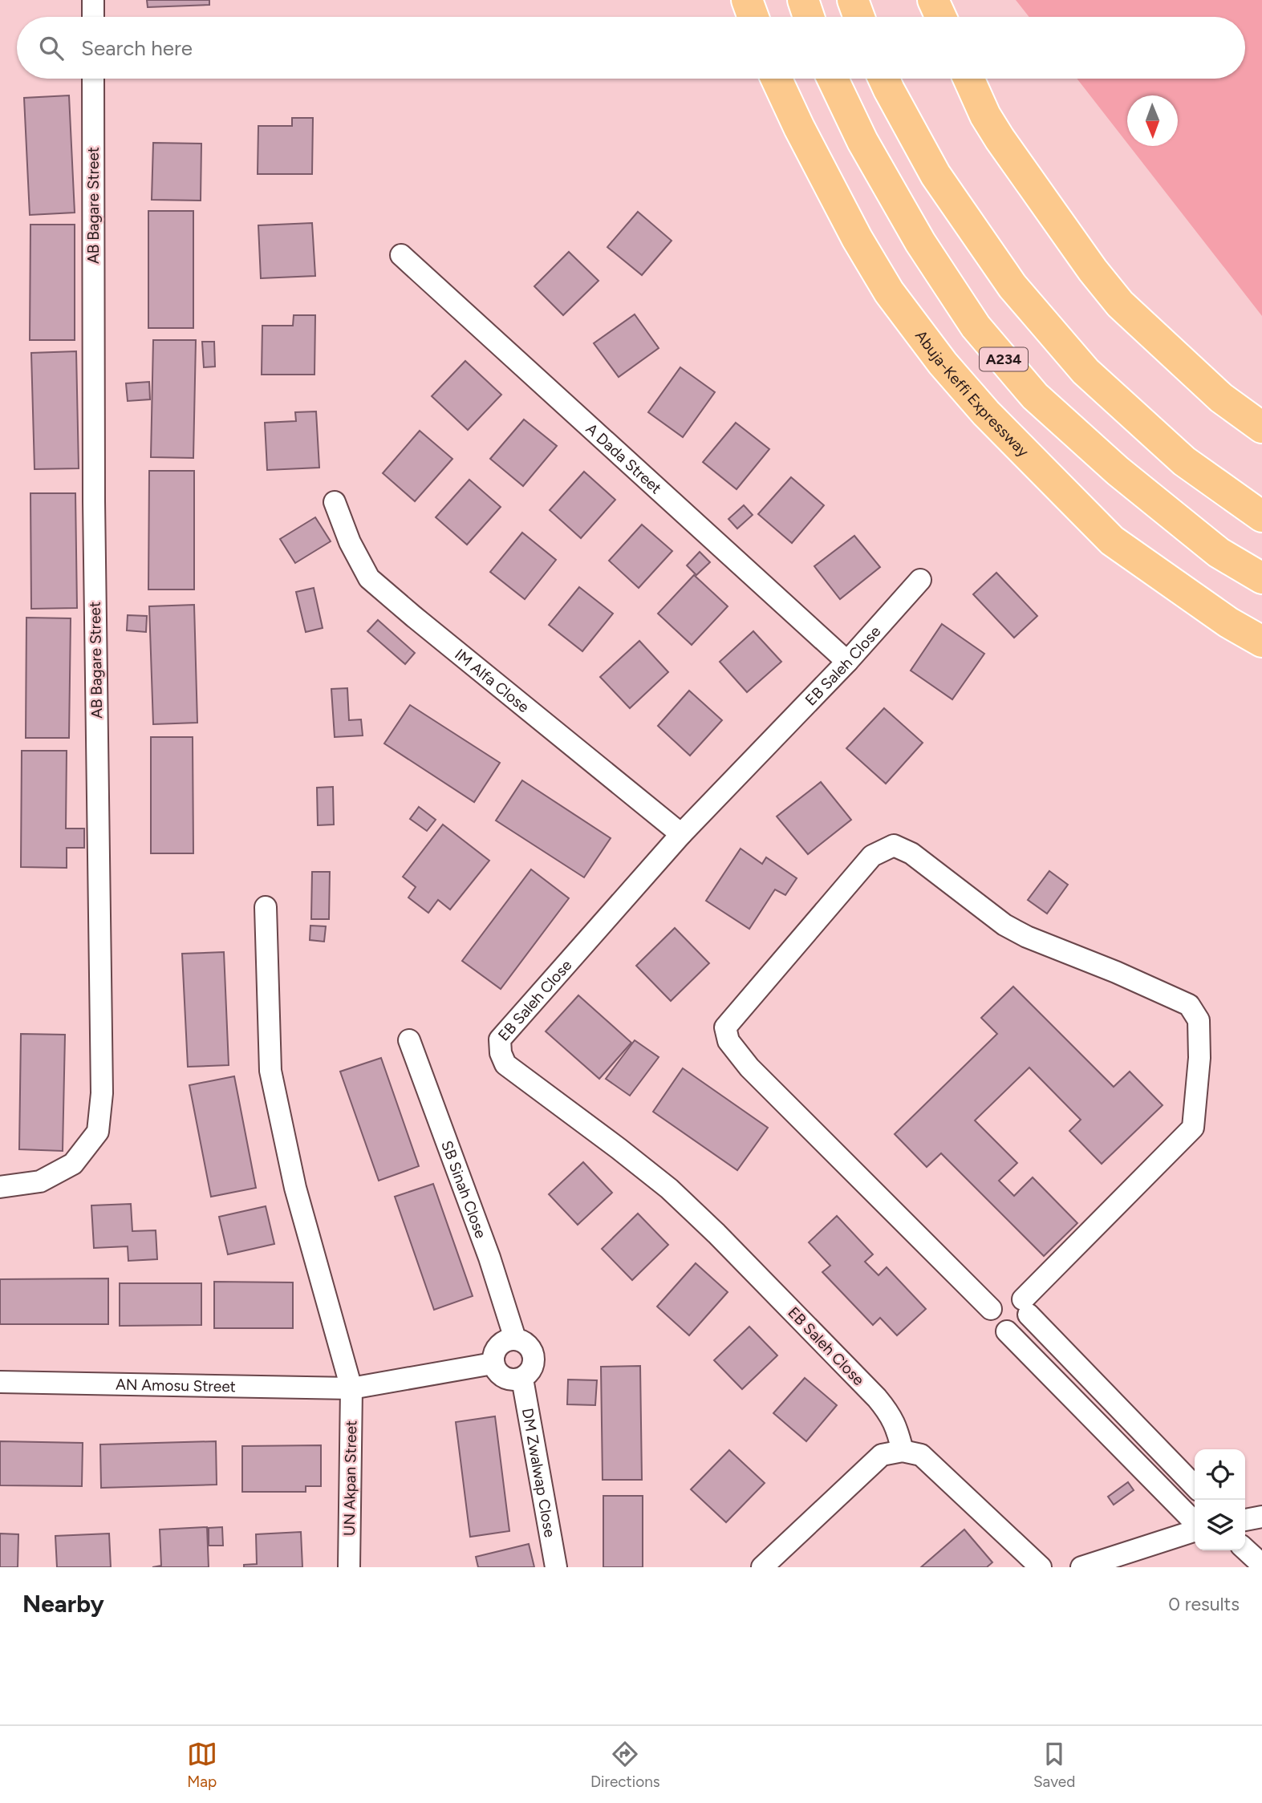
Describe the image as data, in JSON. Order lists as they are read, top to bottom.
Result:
{
  "streets": {
    "highway": ["A234", "Abuja-Keffi Expressway"],
    "street": [
      "AB Bagare Street",
      "A Dada Street",
      "EB Saleh Close",
      "IM Alfa Close",
      "SB Sinah Close",
      "AN Amosu Street",
      "DM Zwalwap Close",
      "UN Akpan Street"
    ]
  },
  "crossings": [
    ["A Dada Street", "EB Saleh Close"],
    ["EB Saleh Close", "IM Alfa Close"],
    ["SB Sinah Close", "AN Amosu Street"],
    ["SB Sinah Close", "DM Zwalwap Close"],
    ["AN Amosu Street", "DM Zwalwap Close"],
    ["AN Amosu Street", "UN Akpan Street"]
  ],
  "north": "bottom",
  "page": {
    "search": "Search here",
    "heading": ["Nearby", "0 results"],
    "nav": ["Map", "Directions", "Saved"]
  }
}
